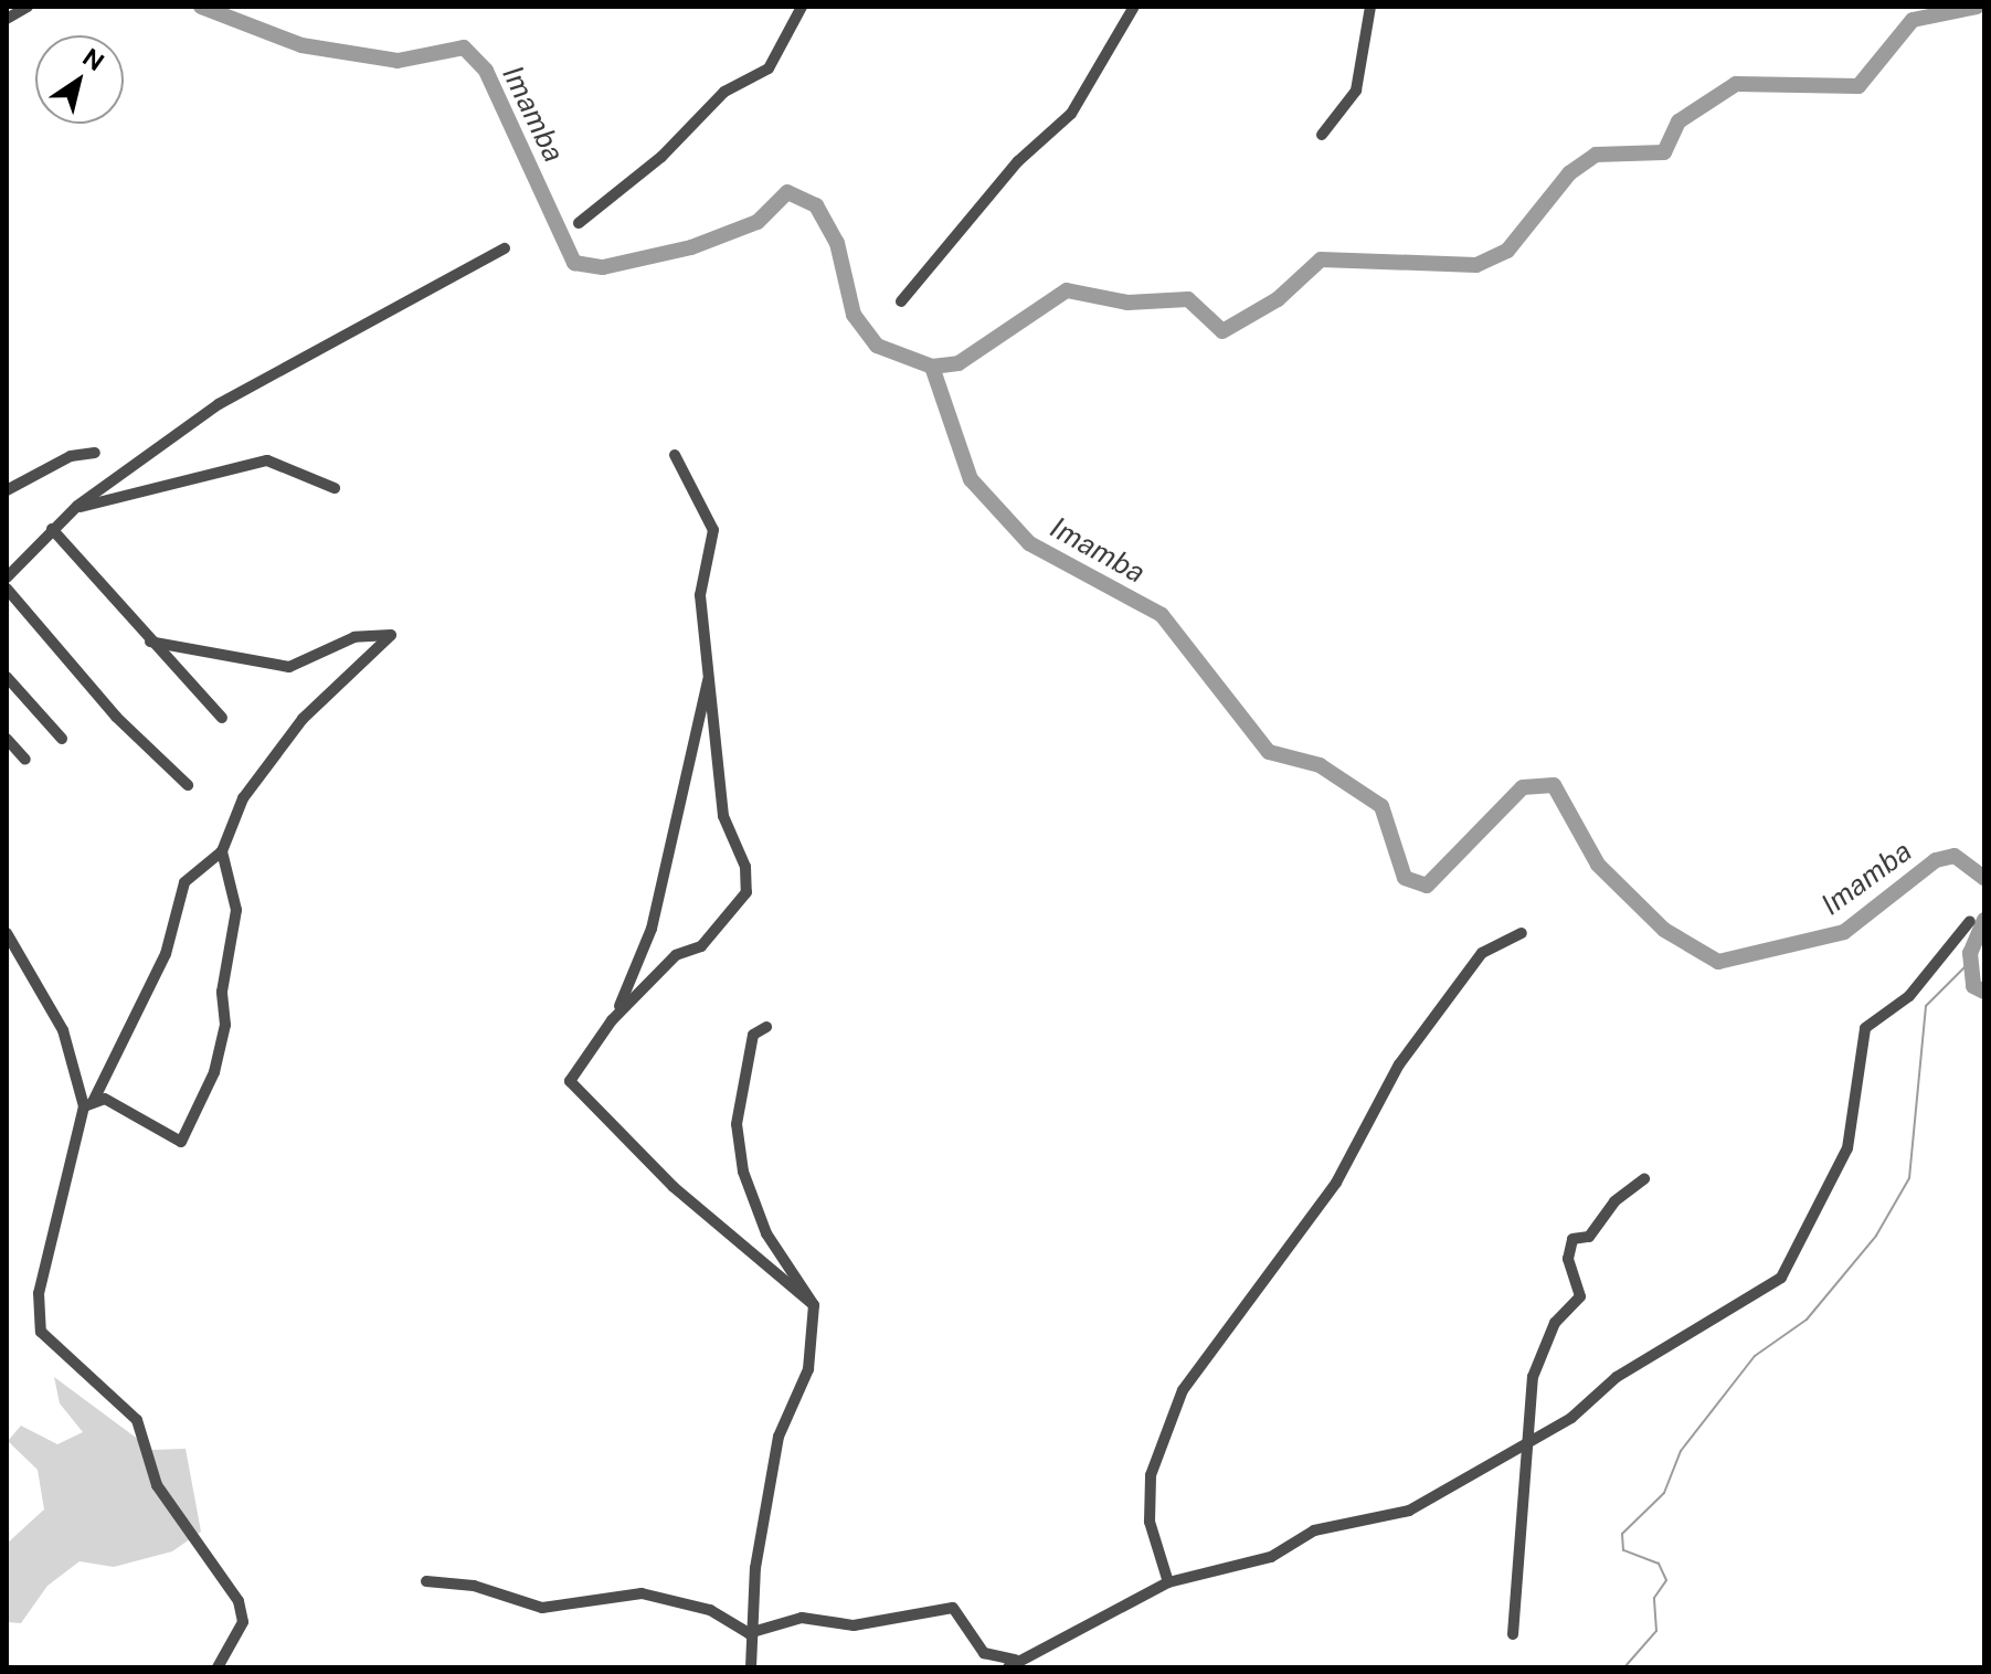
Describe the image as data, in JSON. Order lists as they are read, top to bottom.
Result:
{
  "water": ["Imamba"],
  "north": "top right"
}
